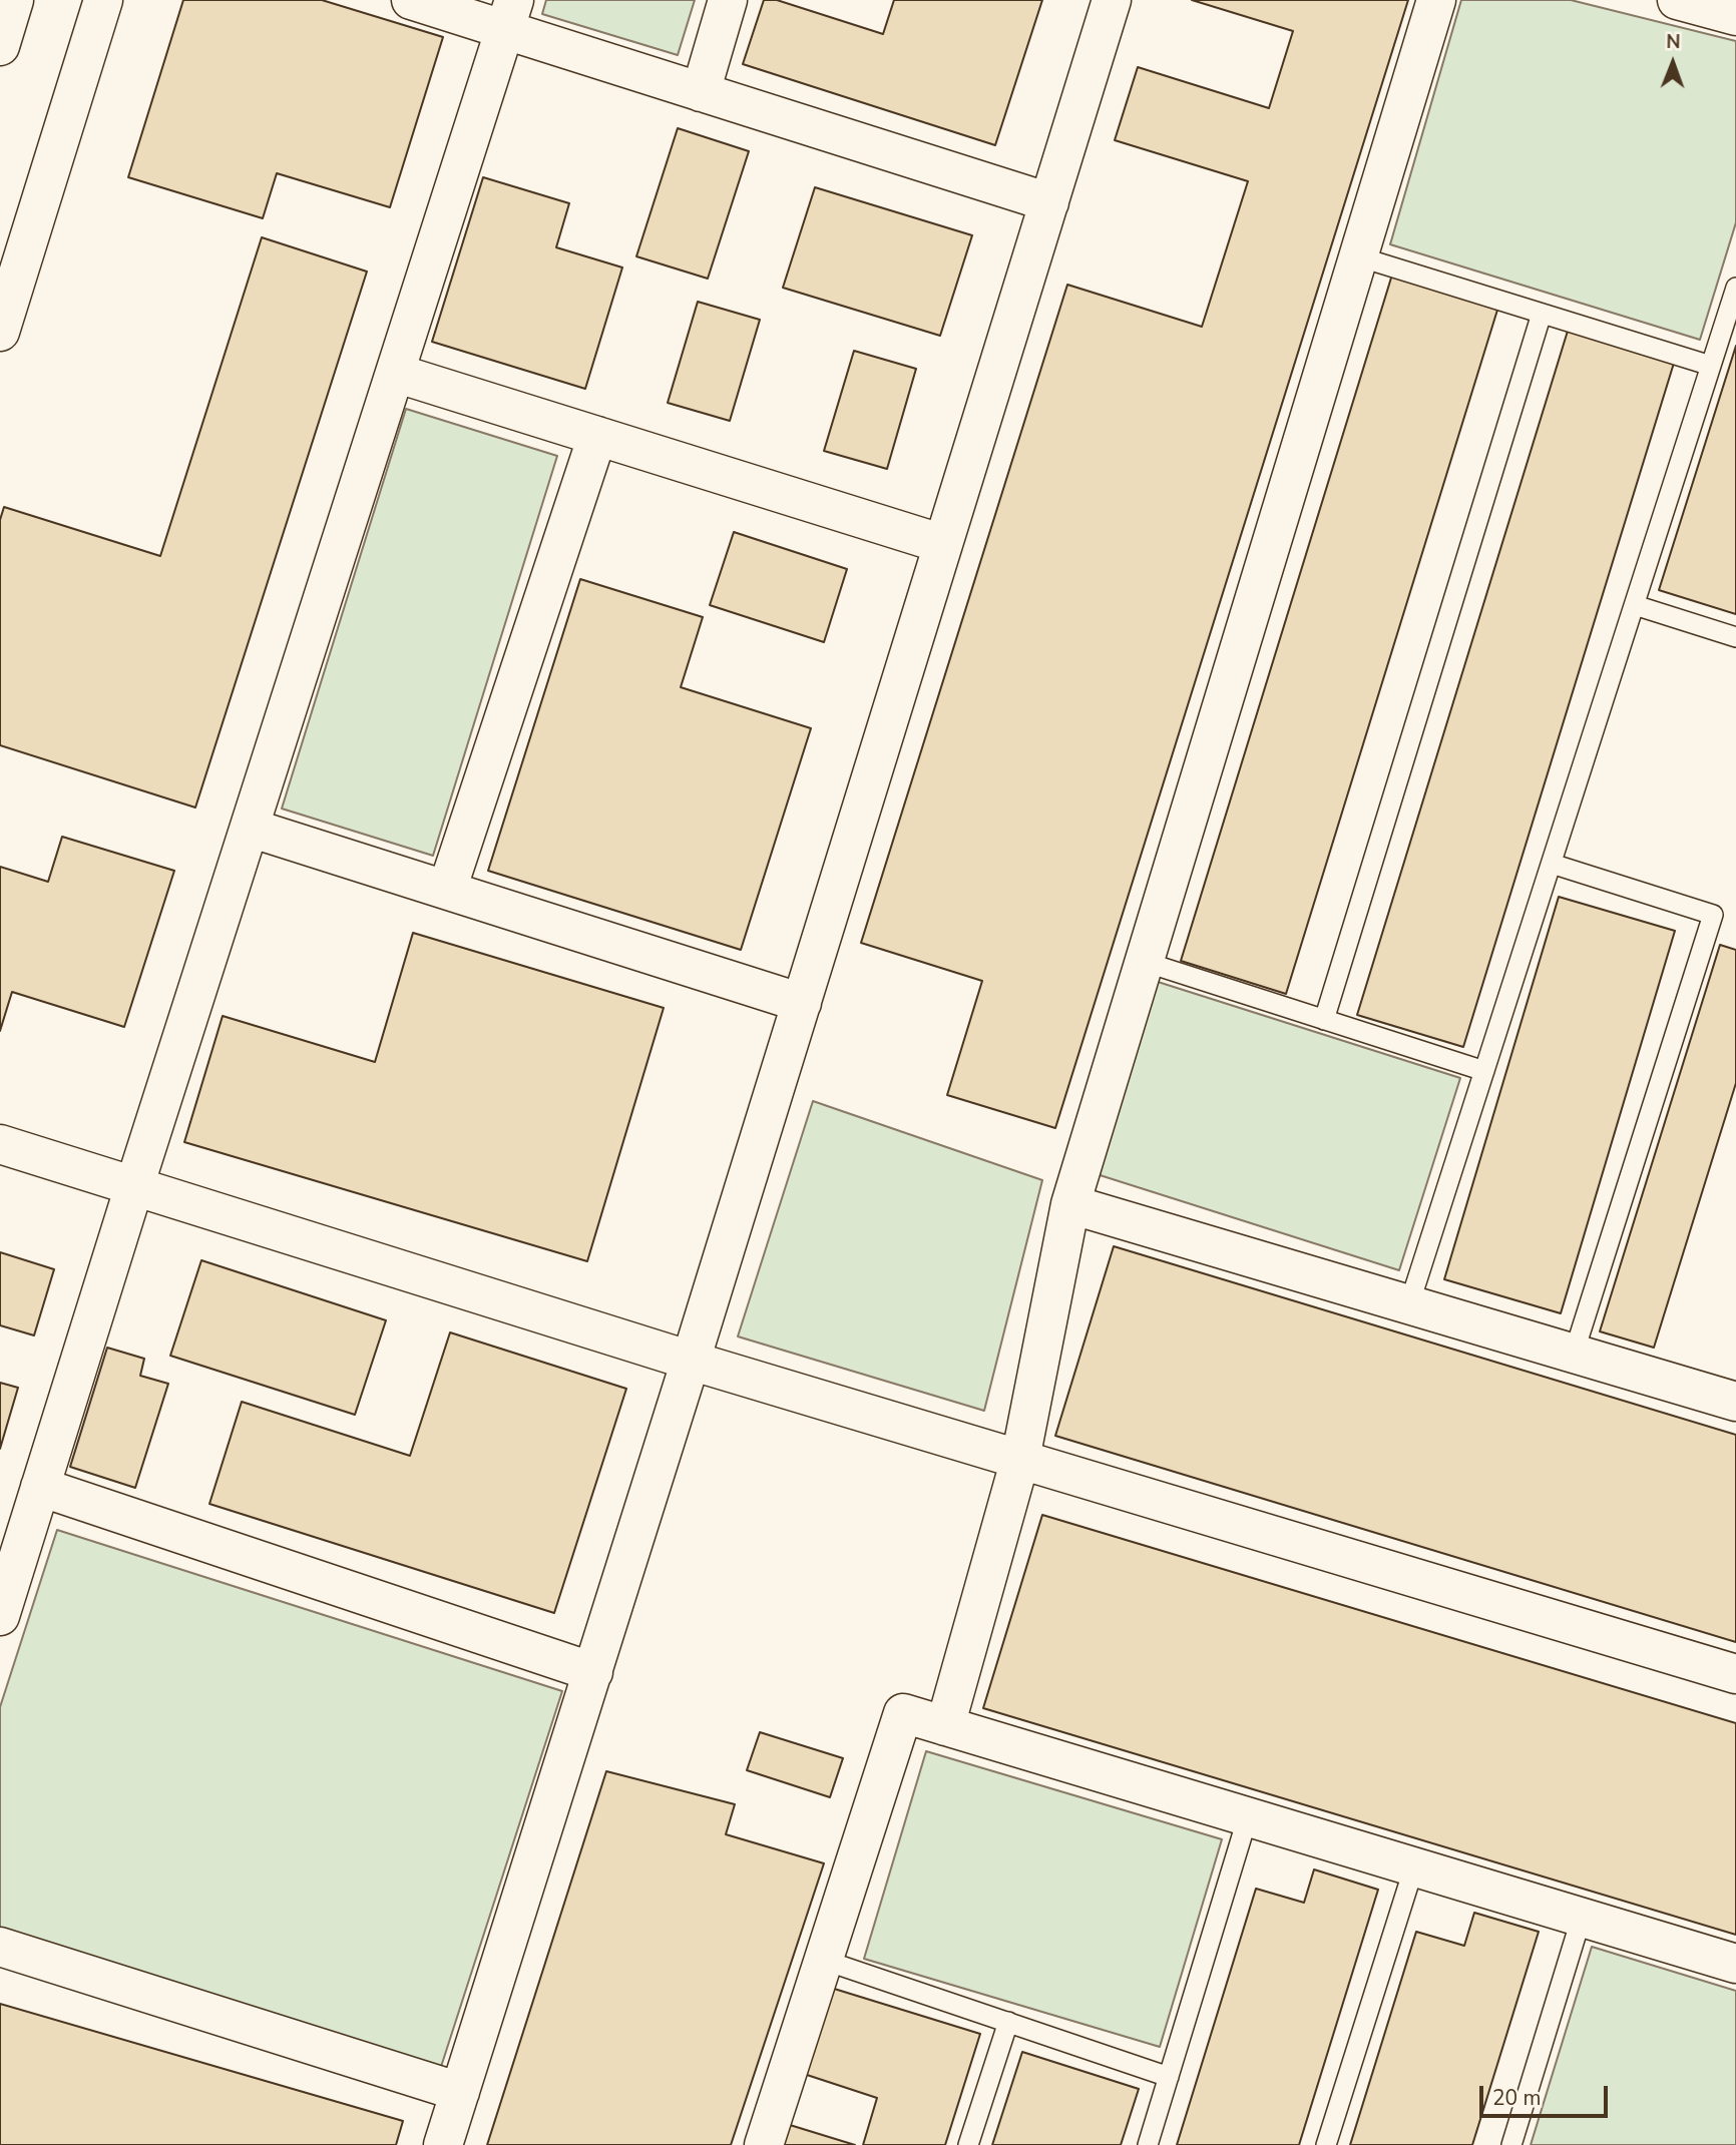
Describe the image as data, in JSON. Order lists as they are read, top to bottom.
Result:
{
  "scale_bar": "20 m",
  "north": "top"
}
